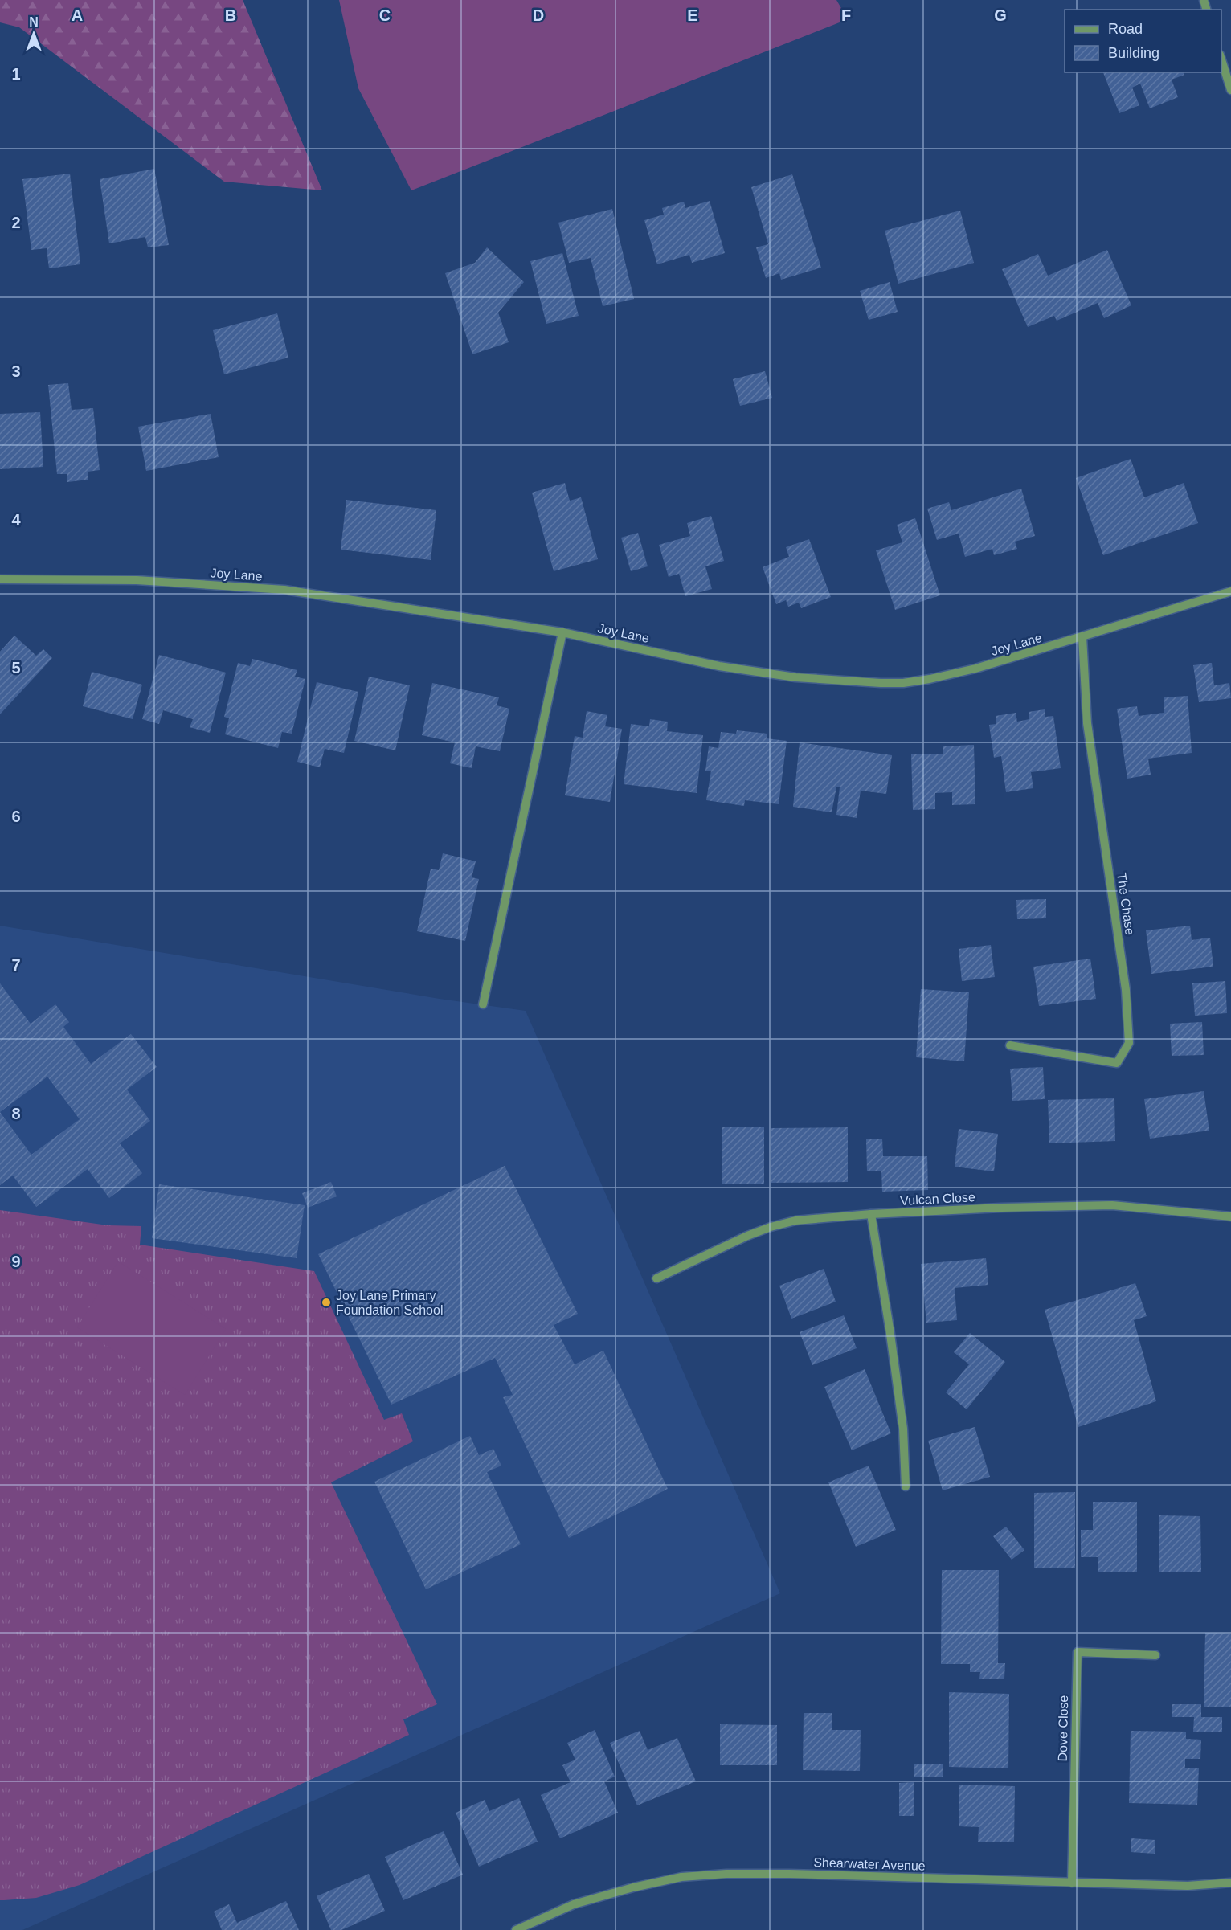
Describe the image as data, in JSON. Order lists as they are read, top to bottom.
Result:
{
  "streets": {
    "street": [
      "Joy Lane",
      "The Chase",
      "Vulcan Close",
      "Dove Close",
      "Shearwater Avenue"
    ]
  },
  "crossings": [
    ["Joy Lane", "The Chase"],
    ["Dove Close", "Shearwater Avenue"]
  ],
  "places": ["Joy Lane Primary Foundation School"],
  "legend": ["Road", "Building"],
  "north": "top",
  "grid": {
    "columns": [
      "A",
      "B",
      "C",
      "D",
      "E",
      "F",
      "G"
    ],
    "rows": [
      "1",
      "2",
      "3",
      "4",
      "5",
      "6",
      "7",
      "8",
      "9"
    ]
  }
}
